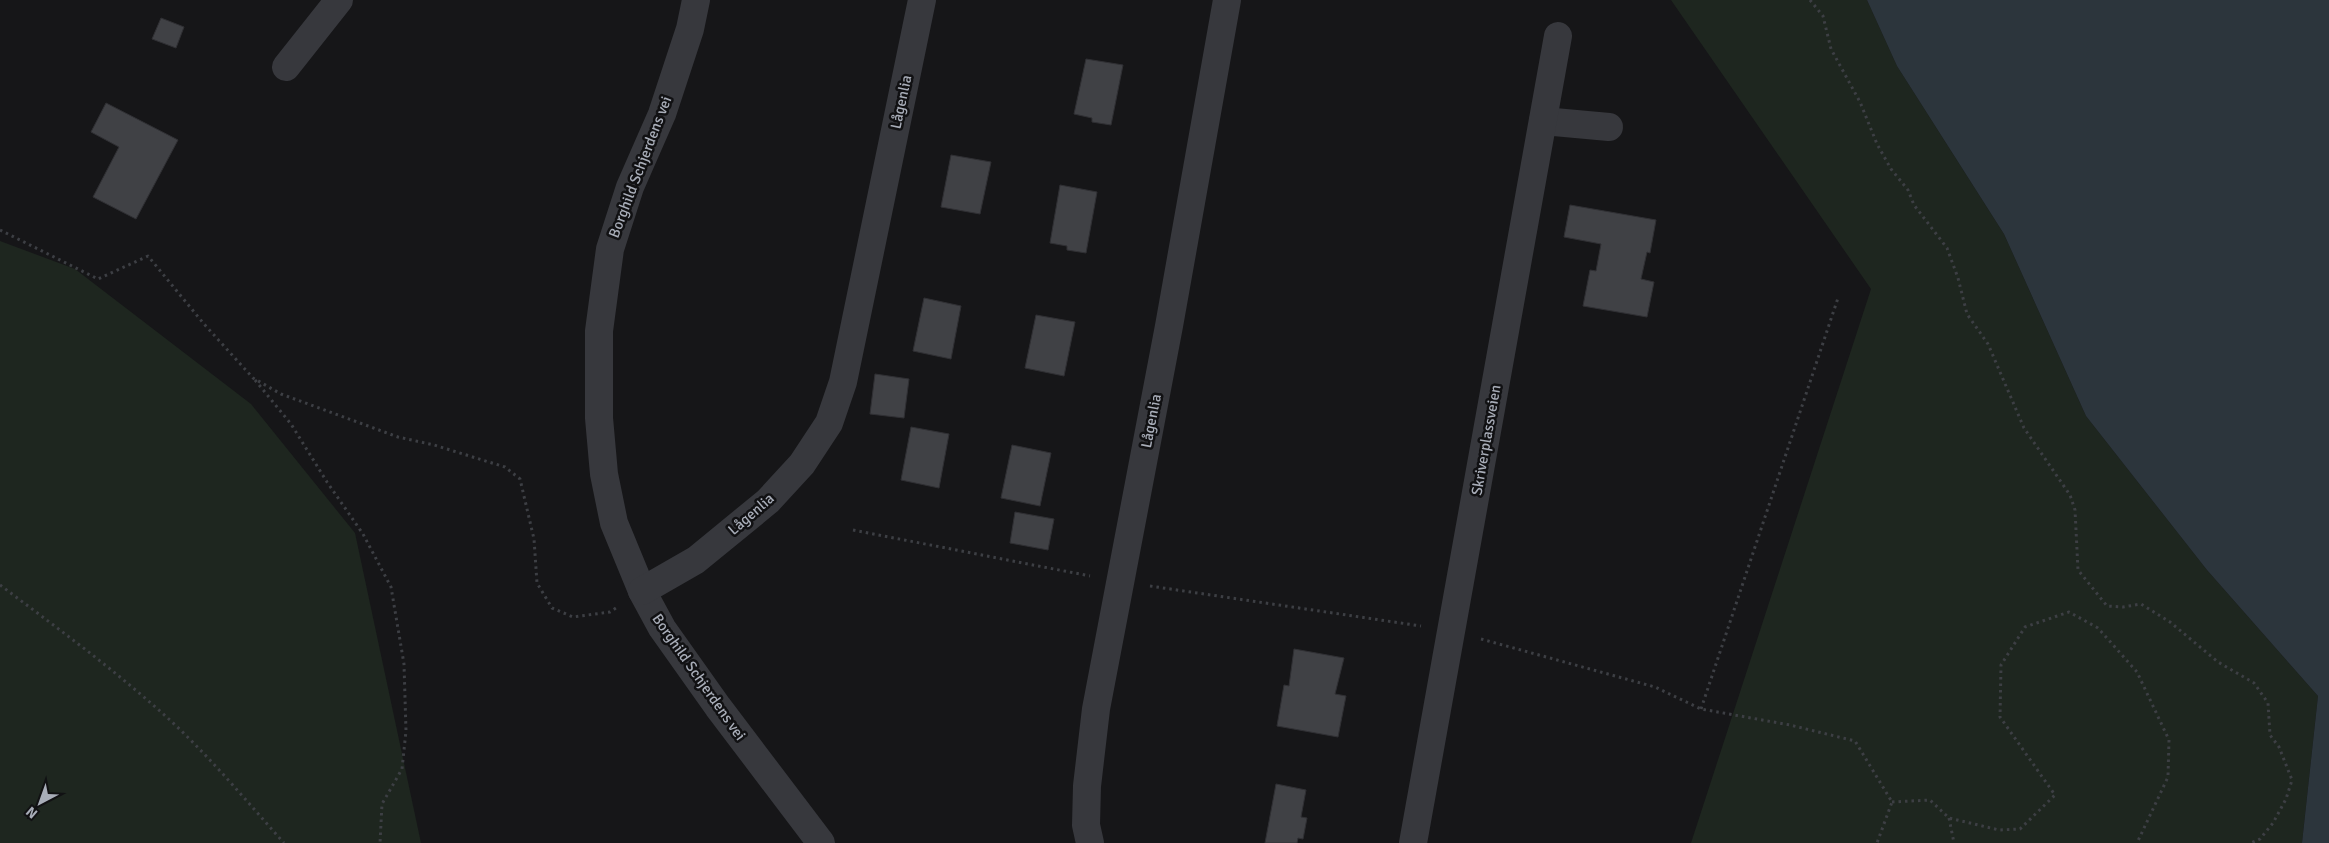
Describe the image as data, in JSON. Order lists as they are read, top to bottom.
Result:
{
  "streets": {
    "street": ["Lågenlia", "Borghild Schjerdens vei", "Skriverplassveien"]
  },
  "crossings": [
    ["Lågenlia", "Borghild Schjerdens vei"]
  ],
  "north": "bottom left"
}
